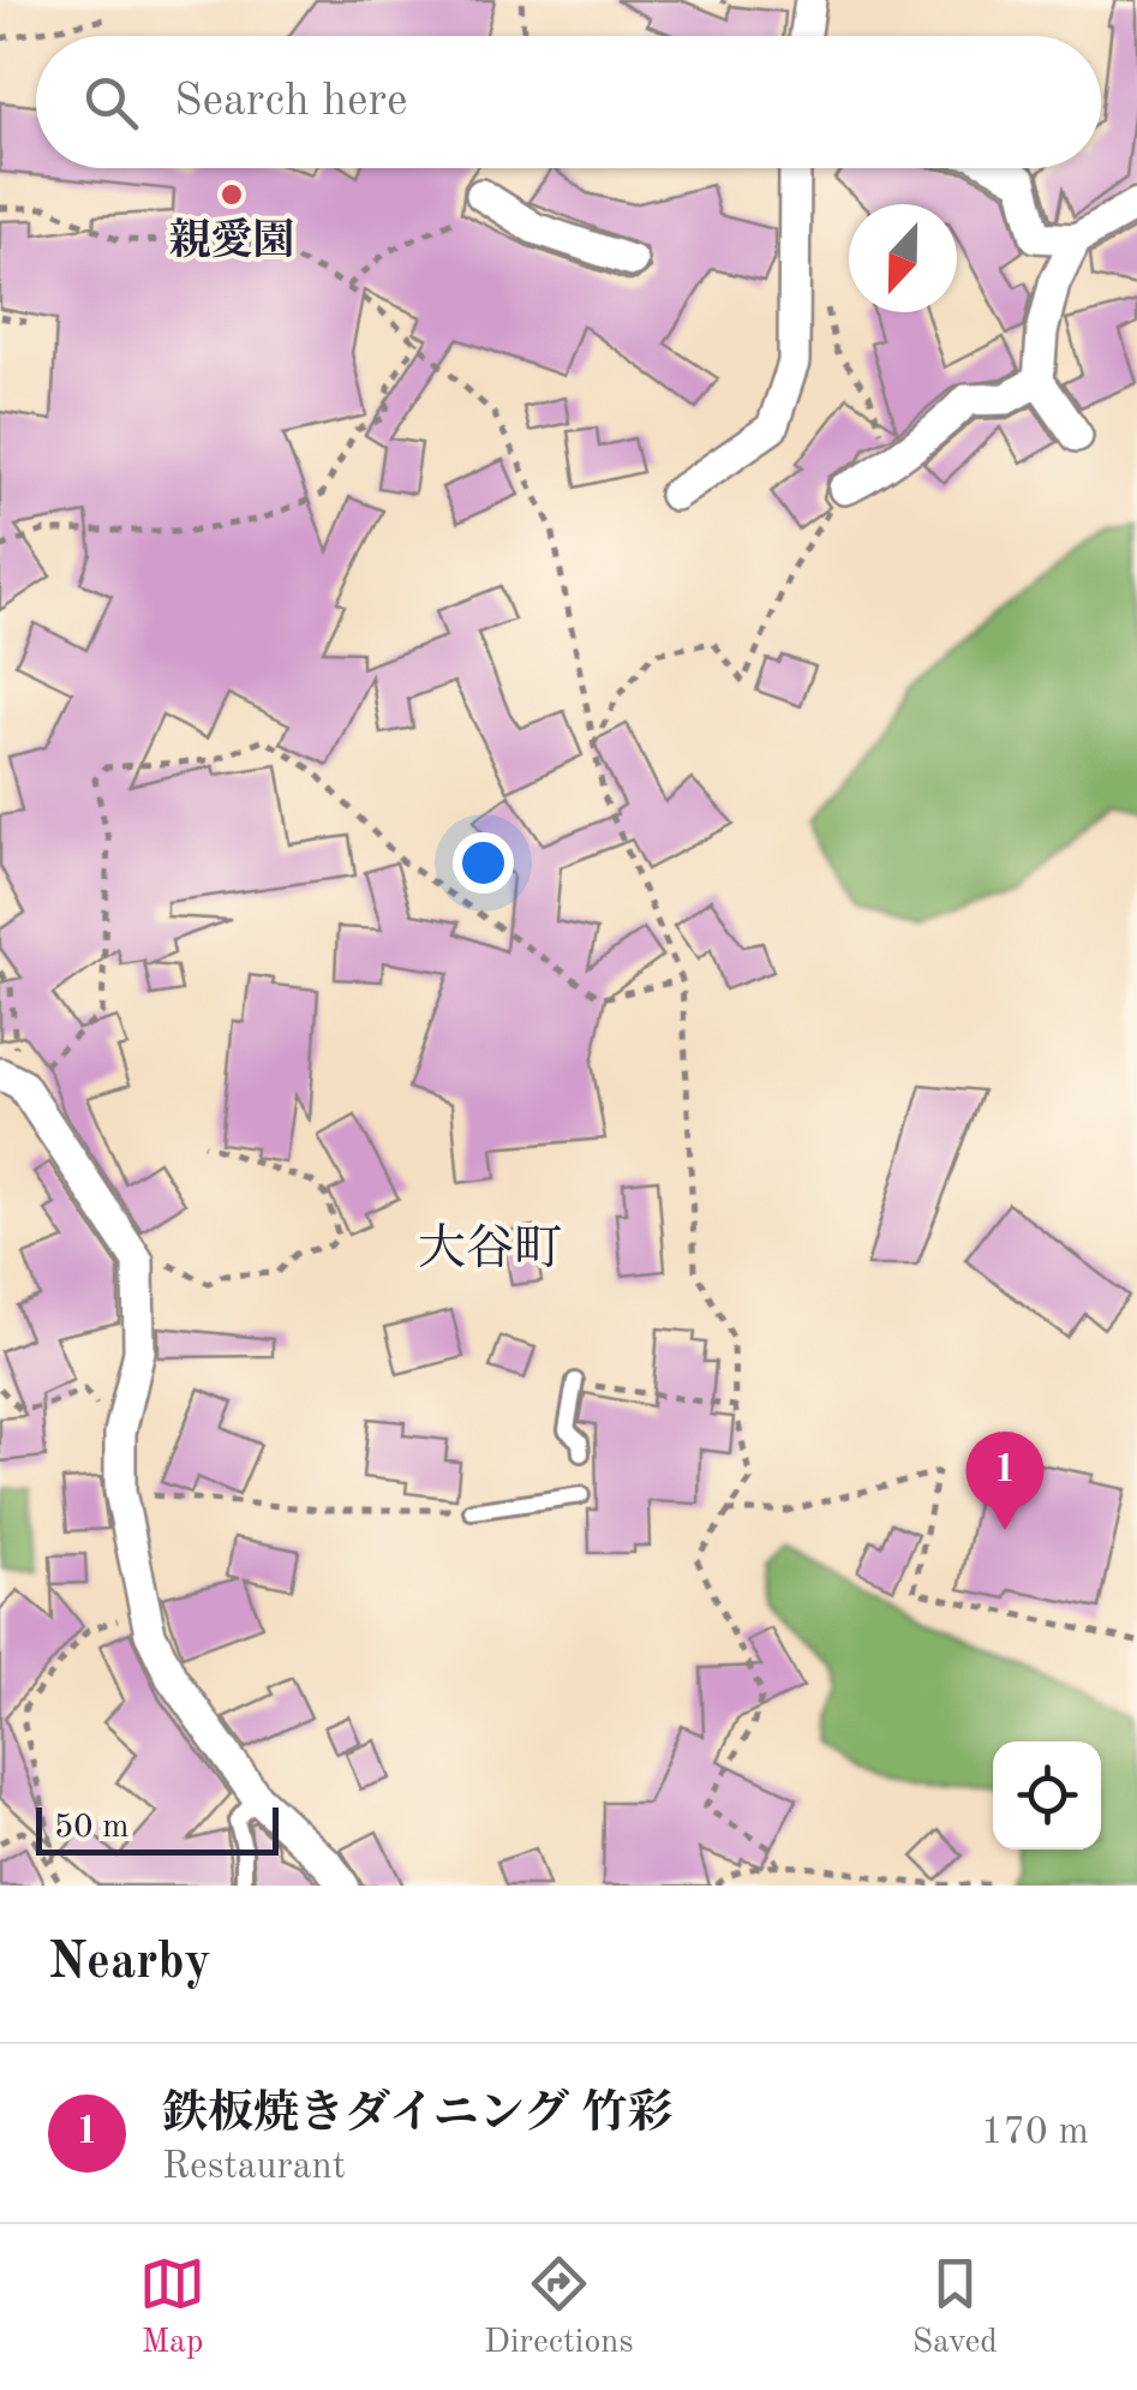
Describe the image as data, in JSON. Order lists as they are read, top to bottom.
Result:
{
  "districts": ["大谷町"],
  "places": ["親愛園"],
  "scale_bar": "50 m",
  "north": "bottom",
  "page": {
    "search": "Search here",
    "pins": "1",
    "scale": "50 m",
    "heading": "Nearby",
    "list": [
      {
        "mark": "1",
        "name": "鉄板焼きダイニング 竹彩",
        "note": "Restaurant",
        "value": "170 m"
      }
    ],
    "nav": ["Map", "Directions", "Saved"]
  }
}
